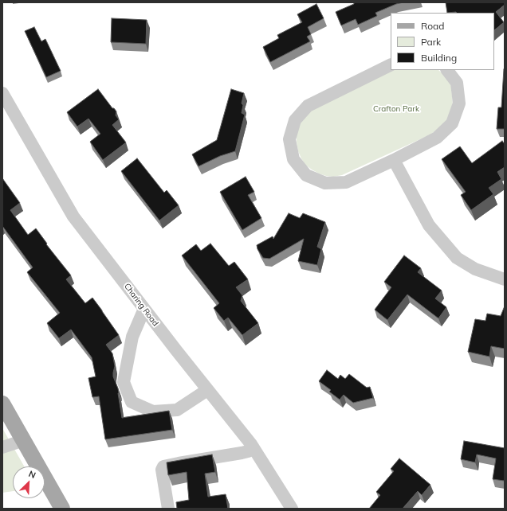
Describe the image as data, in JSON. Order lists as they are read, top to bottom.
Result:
{
  "streets": {
    "street": ["Charing Road"]
  },
  "parks": ["Crafton Park"],
  "legend": ["Road", "Park", "Building"],
  "north": "top right"
}
